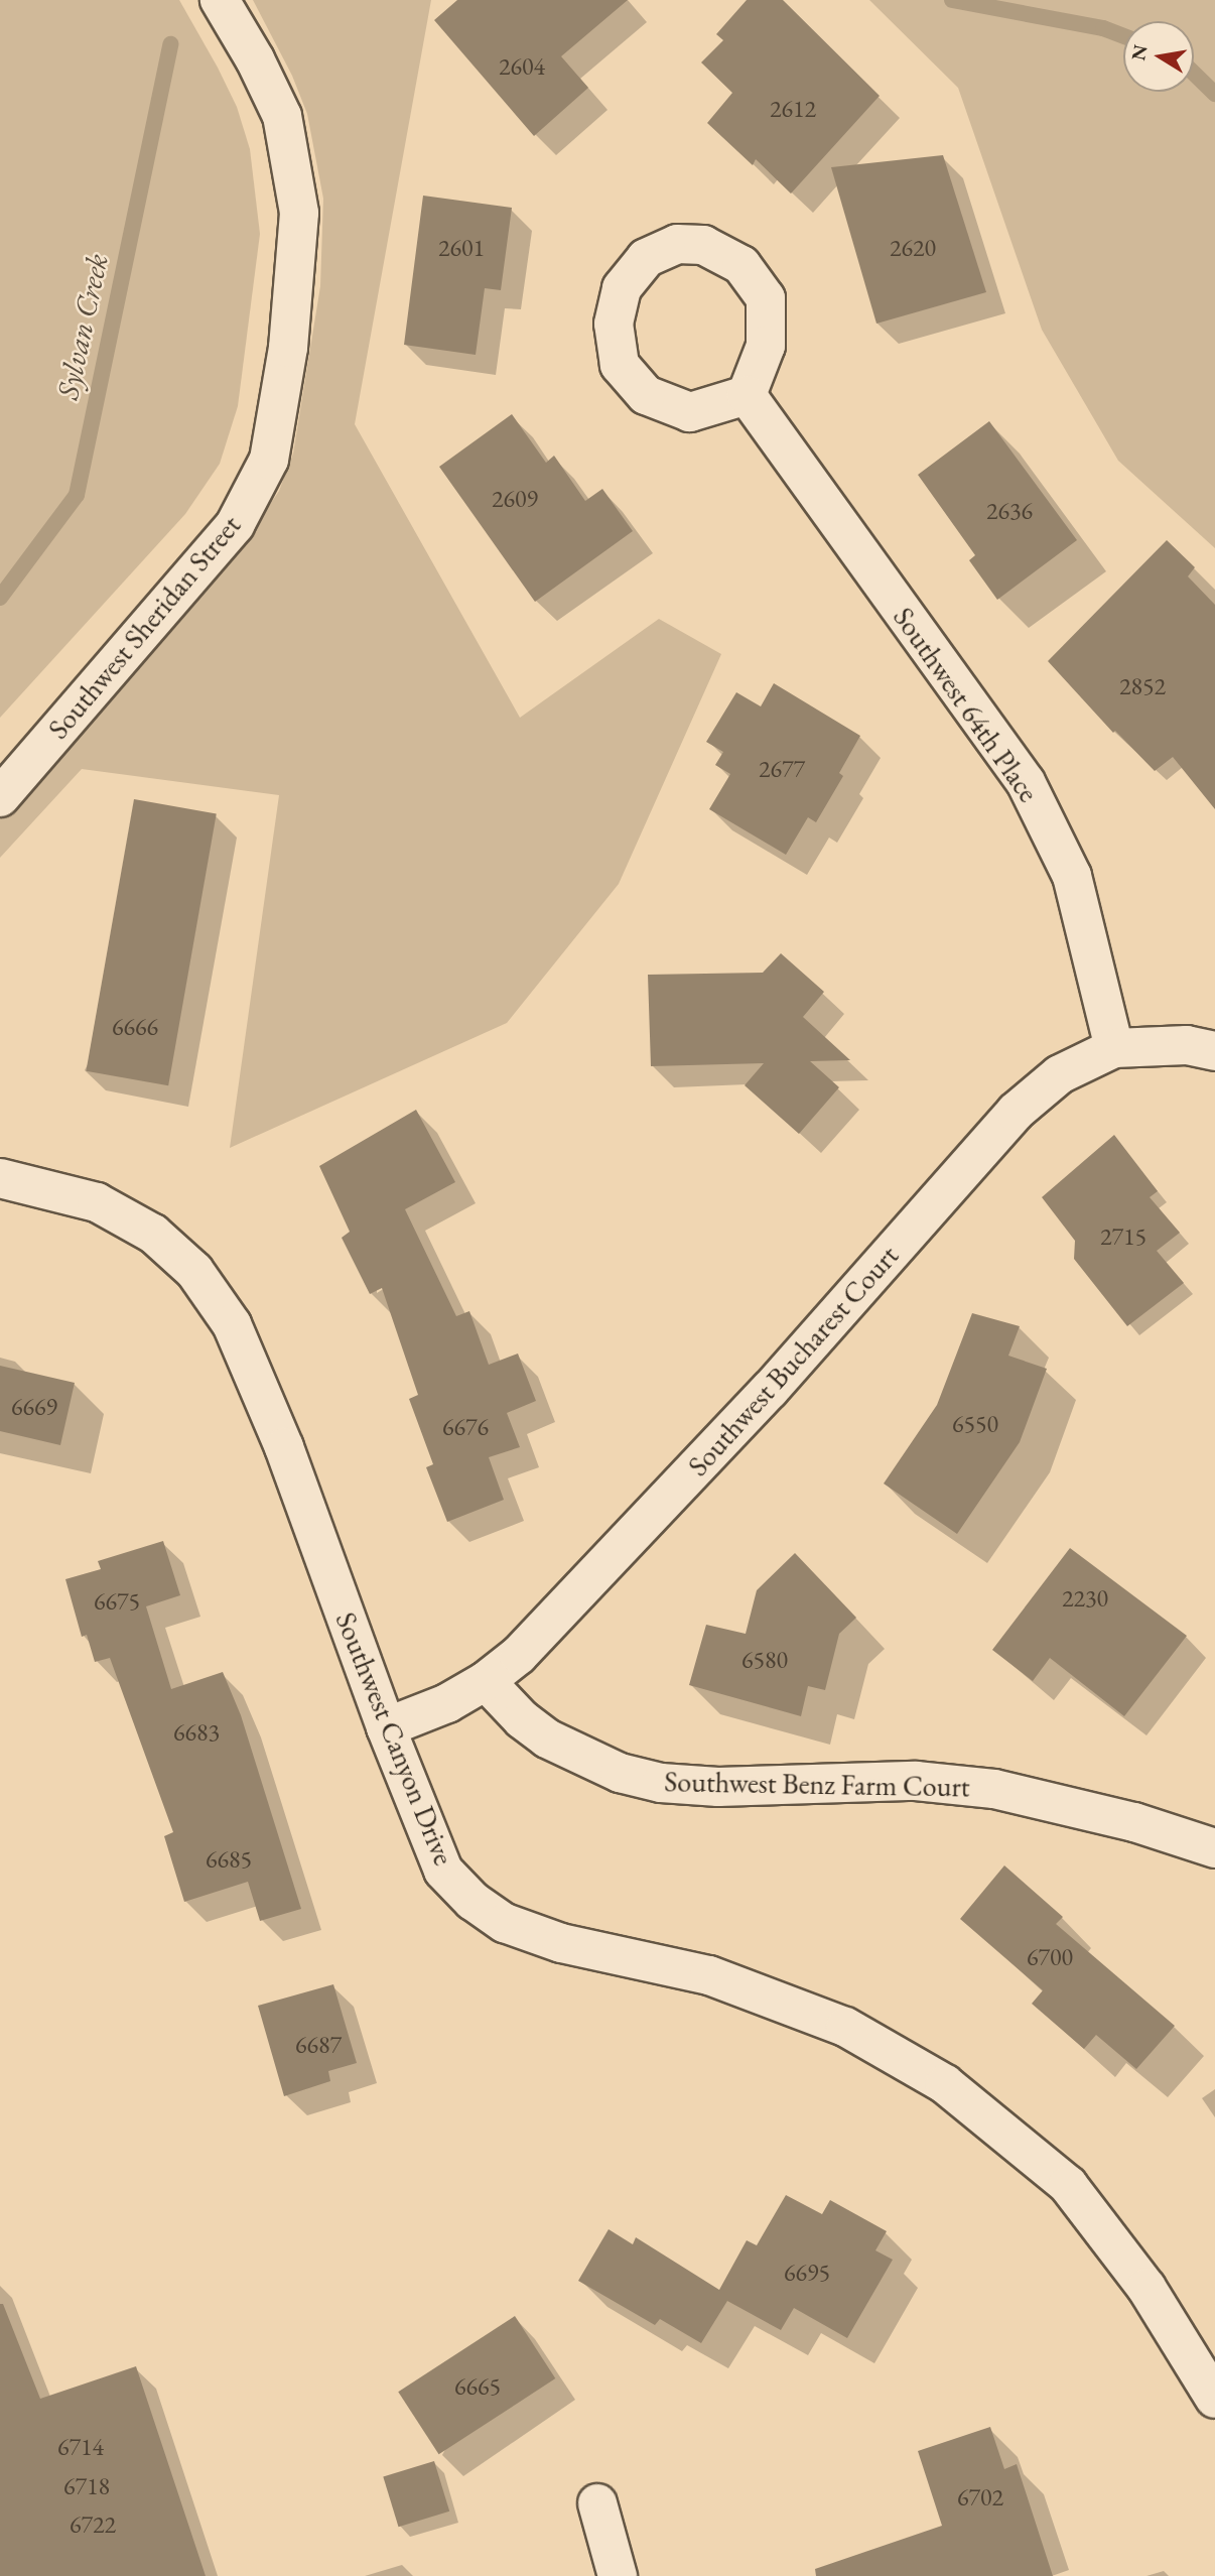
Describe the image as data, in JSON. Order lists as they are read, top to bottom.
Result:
{
  "streets": {
    "street": [
      "Southwest Sheridan Street",
      "Southwest 64th Place",
      "Southwest Bucharest Court",
      "Southwest Canyon Drive",
      "Southwest Benz Farm Court"
    ]
  },
  "crossings": [
    ["Southwest 64th Place", "Southwest Bucharest Court"],
    ["Southwest Bucharest Court", "Southwest Canyon Drive"],
    ["Southwest Bucharest Court", "Southwest Benz Farm Court"]
  ],
  "water": ["Sylvan Creek"],
  "house_numbers": [
    "2604",
    "2612",
    "2601",
    "2620",
    "2609",
    "2636",
    "2852",
    "2677",
    "6666",
    "2715",
    "6669",
    "6550",
    "6676",
    "2230",
    "6675",
    "6580",
    "6683",
    "6685",
    "6700",
    "6687",
    "6695",
    "6665",
    "6714",
    "6718",
    "6702",
    "6722"
  ],
  "north": "left"
}
